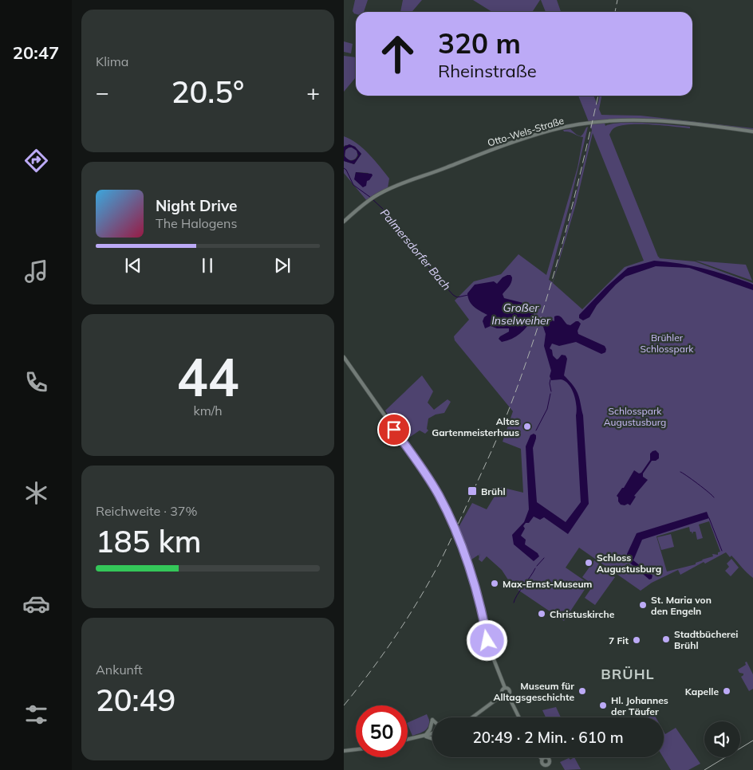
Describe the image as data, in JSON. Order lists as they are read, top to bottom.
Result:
{
  "streets": {
    "main road": ["Otto-Wels-Straße"]
  },
  "districts": ["BRÜHL"],
  "water": ["Palmersdorfer Bach", "Großer Inselweiher"],
  "parks": ["Brühler Schlosspark", "Schlosspark Augustusburg"],
  "places": {
    "other": [
      "Altes Gartenmeisterhaus",
      "Schloss Augustusburg",
      "Max-Ernst-Museum",
      "St. Maria von den Engeln",
      "Christuskirche",
      "Stadtbücherei Brühl",
      "7 Fit",
      "Museum für Alltagsgeschichte",
      "Kapelle",
      "Hl. Johannes der Täufer"
    ],
    "transit": ["Brühl"]
  },
  "page": {
    "tabs": "20:47",
    "tile": [
      "Klima",
      ["44", "km/h"],
      ["Reichweite · 37%", "185 km"],
      ["Ankunft", "20:49"]
    ],
    "turn": ["320 m", "Rheinstraße"],
    "heat": ["−", "20.5°", "+"],
    "song": ["Night Drive", "The Halogens"],
    "limit": "50",
    "trip": "20:49 · 2 Min. · 610 m"
  }
}
